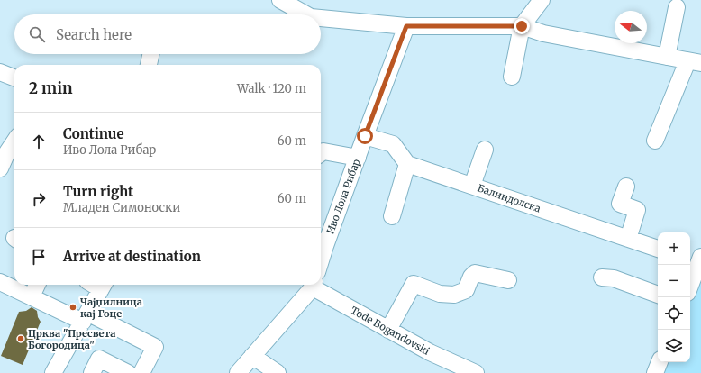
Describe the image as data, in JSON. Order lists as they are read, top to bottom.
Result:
{
  "streets": {
    "street": ["Иво Лола Рибар", "Балиндолска", "Tode Bogandovski"]
  },
  "places": ["Чајџилница кај Гоце", "Црква \"Пресвета Богородица\""],
  "north": "left",
  "page": {
    "search": "Search here",
    "heading": ["2 min", "Walk · 120 m"],
    "list": [
      ["Continue", "Иво Лола Рибар", "60 m"],
      ["Turn right", "Младен Симоноски", "60 m"],
      "Arrive at destination"
    ],
    "map_buttons": ["+", "−"]
  }
}
